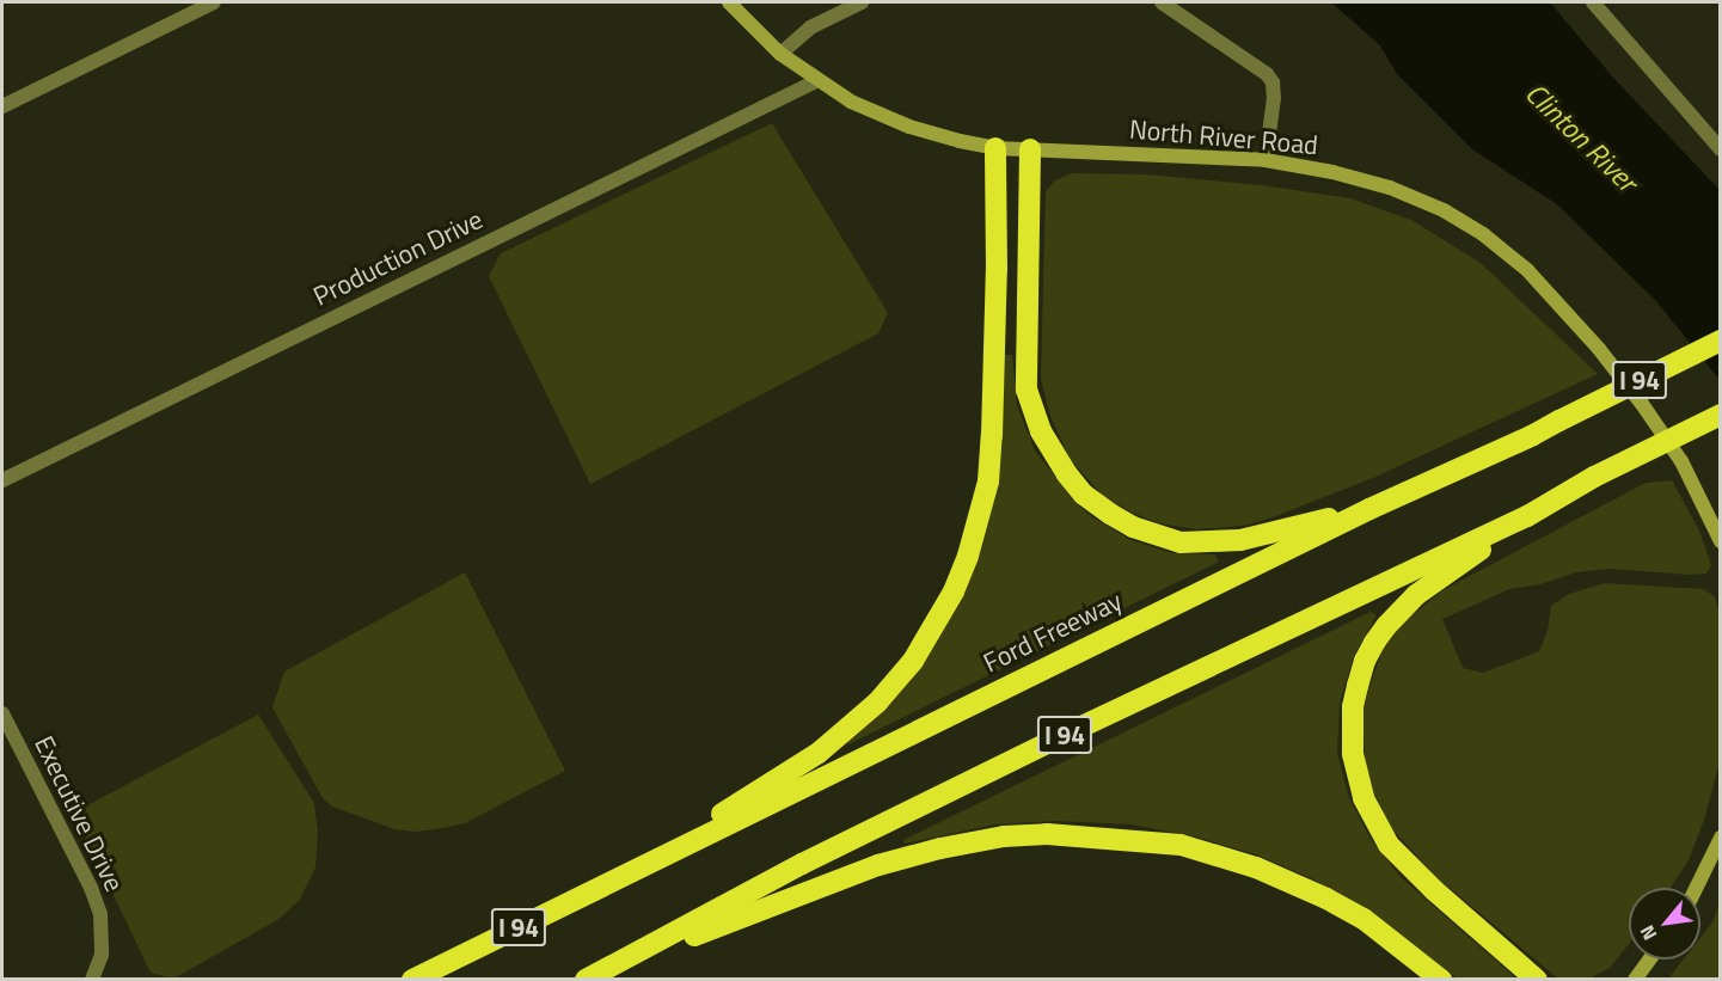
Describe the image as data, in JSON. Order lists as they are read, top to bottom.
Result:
{
  "streets": {
    "highway": ["I 94", "Ford Freeway"],
    "street": ["North River Road", "Production Drive", "Executive Drive"]
  },
  "crossings": [
    ["North River Road", "Production Drive"]
  ],
  "water": ["Clinton River"],
  "north": "bottom left"
}
